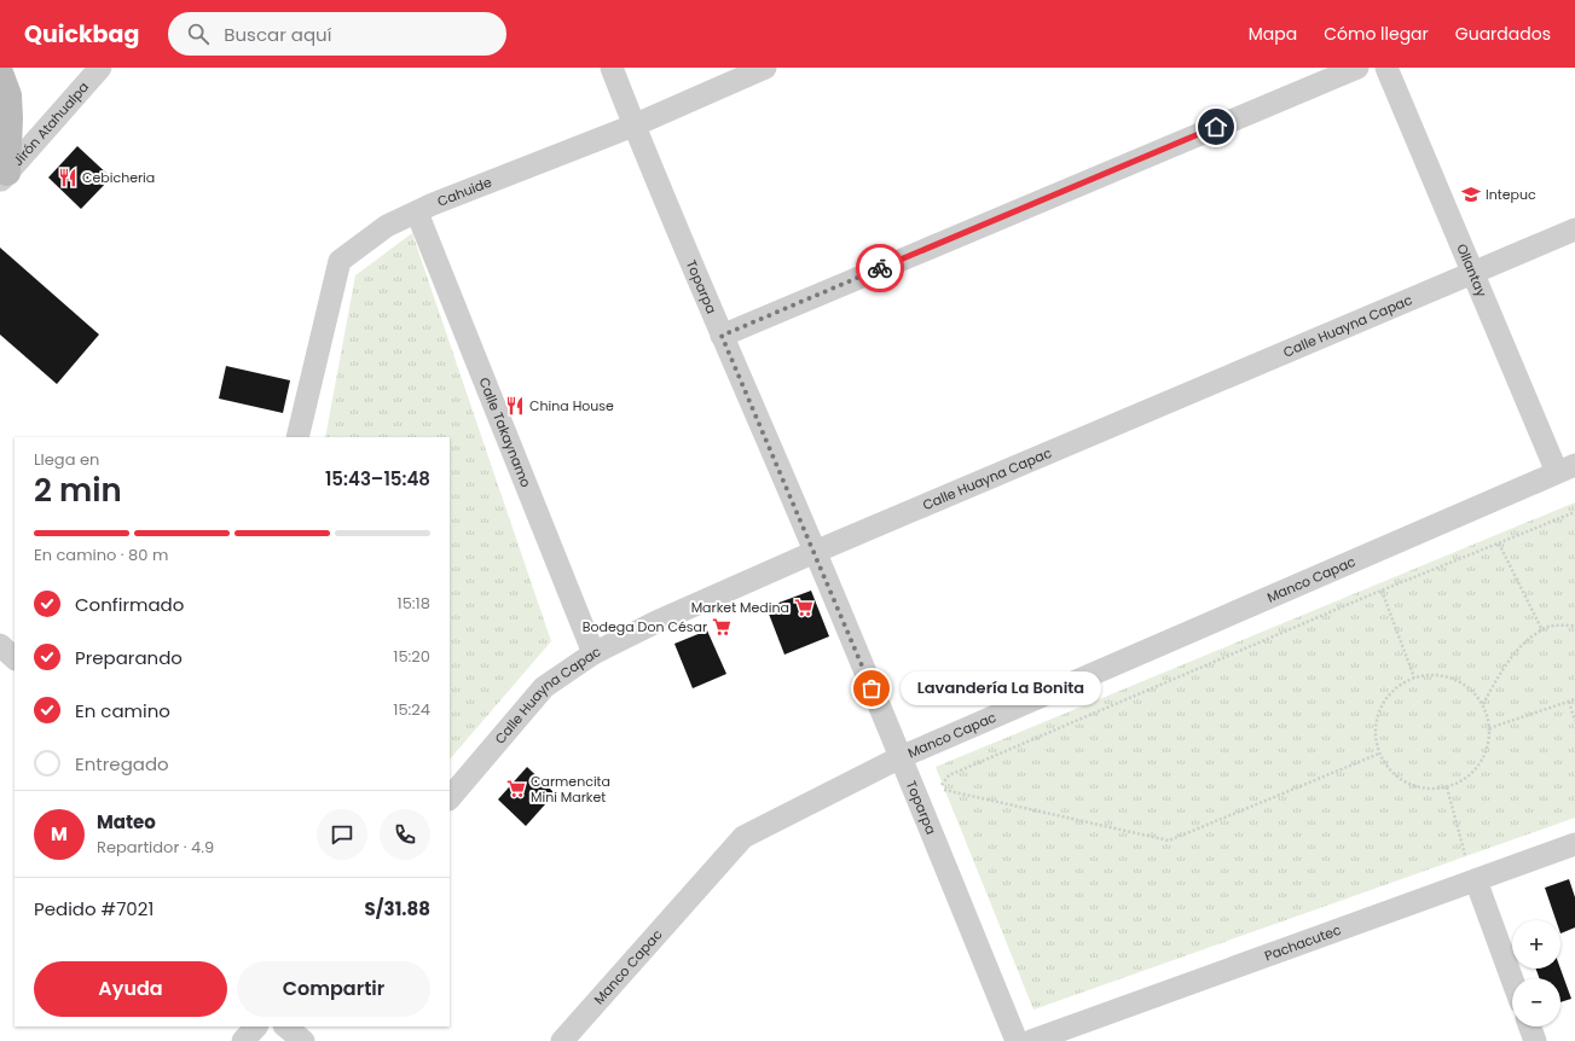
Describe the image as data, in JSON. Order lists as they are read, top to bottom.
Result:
{
  "streets": {
    "street": [
      "Jirón Atahualpa",
      "Cahuide",
      "Ollantay",
      "Toparpa",
      "Calle Huayna Capac",
      "Calle Takaynamo",
      "Manco Capac",
      "Pachacutec"
    ]
  },
  "crossings": [
    ["Cahuide", "Toparpa"],
    ["Cahuide", "Calle Takaynamo"],
    ["Ollantay", "Calle Huayna Capac"],
    ["Ollantay", "Manco Capac"],
    ["Toparpa", "Calle Huayna Capac"],
    ["Toparpa", "Manco Capac"],
    ["Calle Huayna Capac", "Calle Takaynamo"]
  ],
  "places": {
    "restaurant": ["Cebicheria", "China House"],
    "school or university": ["Intepuc"],
    "supermarket": ["Market Medina", "Bodega Don César", "Carmencita Mini Market"],
    "other": ["Lavandería La Bonita"]
  },
  "page": {
    "header": "Quickbag",
    "search": "Buscar aquí",
    "nav": ["Mapa", "Cómo llegar", "Guardados"],
    "heading": ["2 min", "Llega en", "15:43–15:48"],
    "panel": [
      "Mateo",
      "Repartidor · 4.9",
      "Pedido #7021",
      "S/31.88"
    ],
    "bar": "En camino · 80 m",
    "list": [
      ["Confirmado", "15:18"],
      ["Preparando", "15:20"],
      ["En camino", "15:24"],
      "Entregado"
    ],
    "bubble": "Lavandería La Bonita",
    "round": "M",
    "map_buttons": ["+", "−"],
    "buttons": ["Ayuda", "Compartir"]
  }
}
